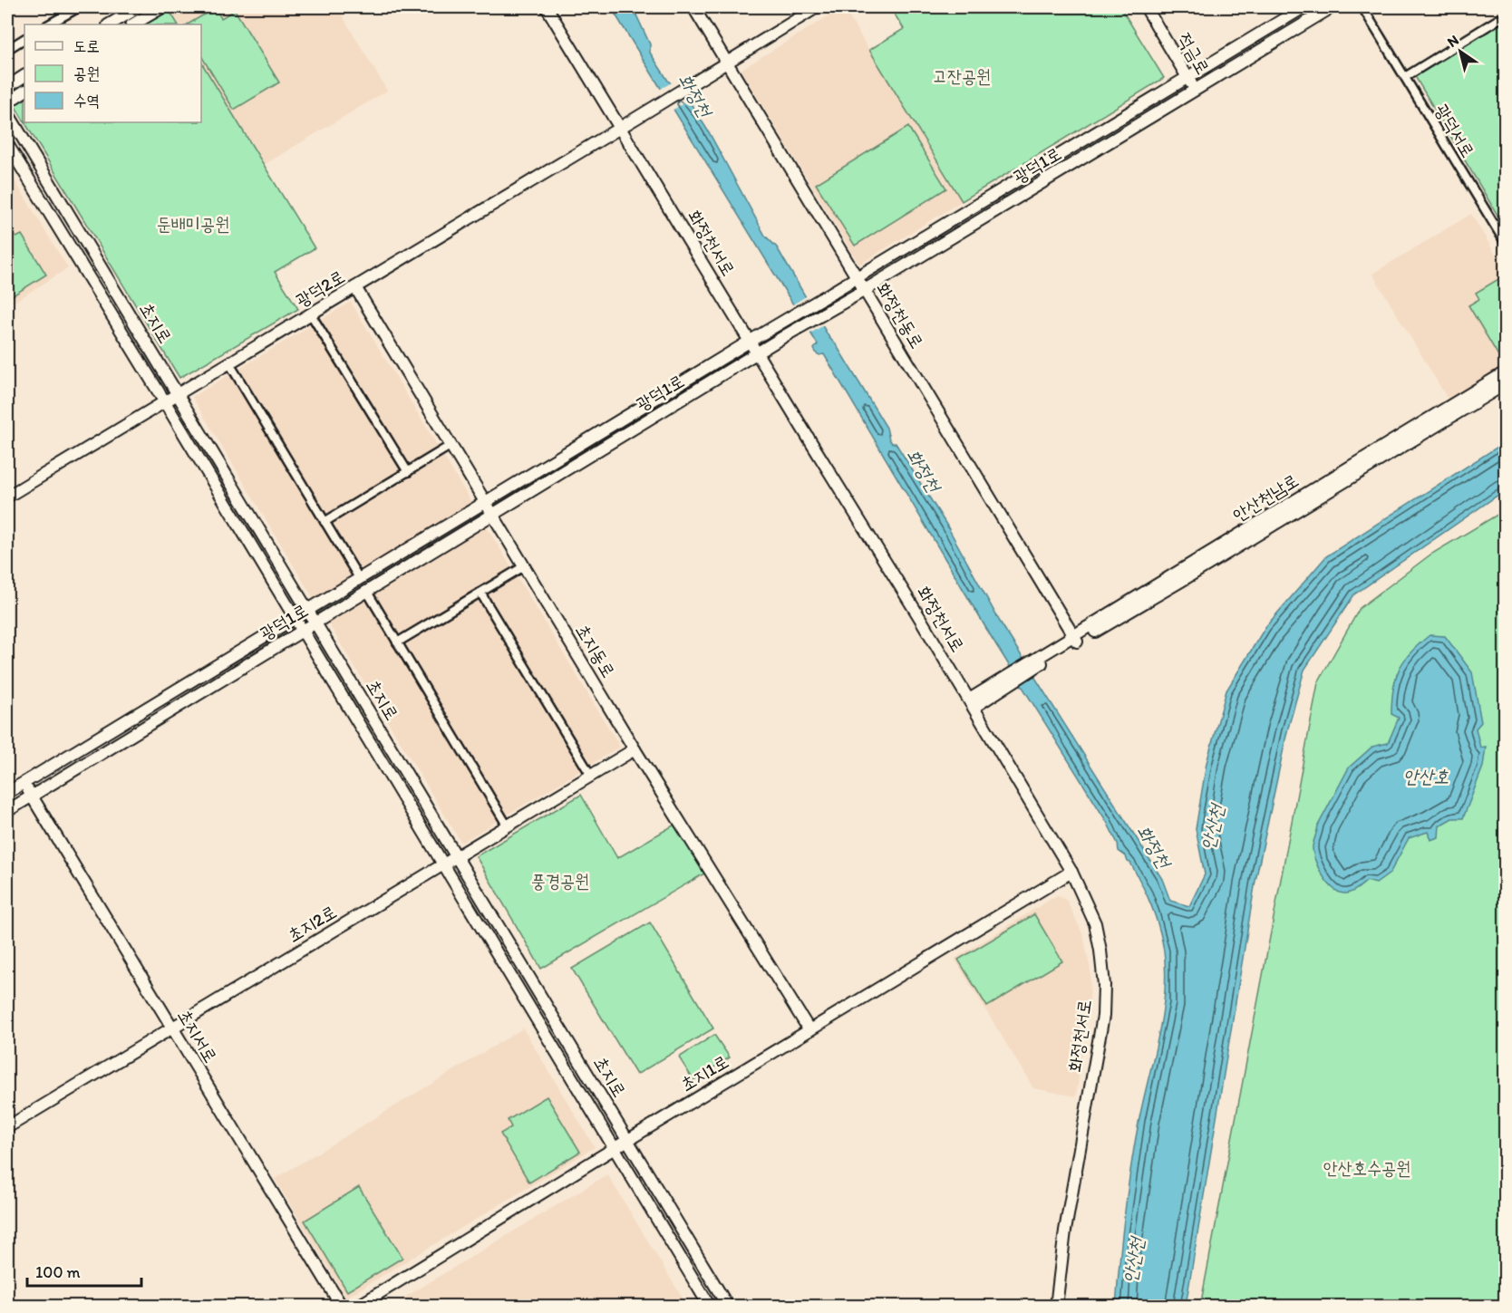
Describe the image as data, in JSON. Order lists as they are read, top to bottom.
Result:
{
  "streets": {
    "street": [
      "적금로",
      "광덕서로",
      "광덕1로",
      "화정천서로",
      "광덕2로",
      "화정천동로",
      "초지로",
      "안산천남로",
      "초지동로",
      "초지2로",
      "초지서로",
      "초지1로"
    ]
  },
  "crossings": [
    ["적금로", "광덕1로"],
    ["광덕1로", "화정천서로"],
    ["광덕1로", "화정천동로"],
    ["광덕1로", "초지로"],
    ["광덕1로", "초지동로"],
    ["광덕1로", "초지서로"],
    ["화정천서로", "광덕2로"],
    ["화정천서로", "안산천남로"],
    ["화정천서로", "초지1로"],
    ["광덕2로", "화정천동로"],
    ["광덕2로", "초지로"],
    ["광덕2로", "초지동로"],
    ["화정천동로", "안산천남로"],
    ["초지로", "초지2로"],
    ["초지로", "초지1로"],
    ["초지동로", "초지2로"],
    ["초지동로", "초지1로"],
    ["초지2로", "초지서로"]
  ],
  "water": ["화정천", "안산호", "안산천"],
  "parks": [
    "고잔공원",
    "둔배미공원",
    "풍경공원",
    "안산호수공원"
  ],
  "legend": ["도로", "공원", "수역"],
  "scale_bar": "100 m",
  "north": "top left"
}
